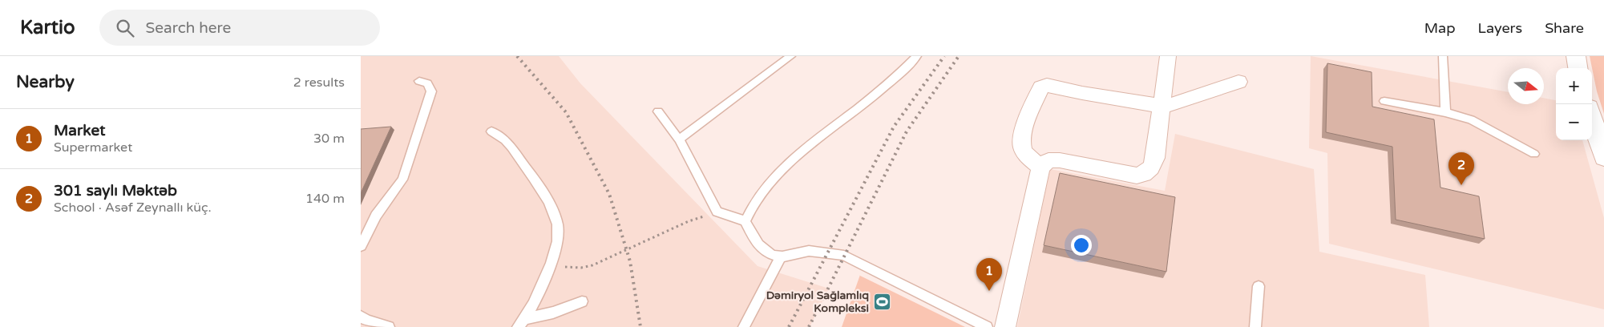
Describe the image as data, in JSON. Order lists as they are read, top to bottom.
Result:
{
  "places": {
    "sports": ["Dəmiryol Sağlamlıq Kompleksi"]
  },
  "north": "right",
  "page": {
    "header": "Kartio",
    "search": "Search here",
    "nav": ["Map", "Layers", "Share"],
    "heading": ["Nearby", "2 results"],
    "map_buttons": ["+", "−"],
    "list": [
      {
        "mark": "1",
        "name": "Market",
        "note": "Supermarket",
        "value": "30 m"
      },
      {
        "mark": "2",
        "name": "301 saylı Məktəb",
        "note": "School · Asəf Zeynallı küç.",
        "value": "140 m"
      }
    ],
    "pins": ["2", "1"]
  }
}
